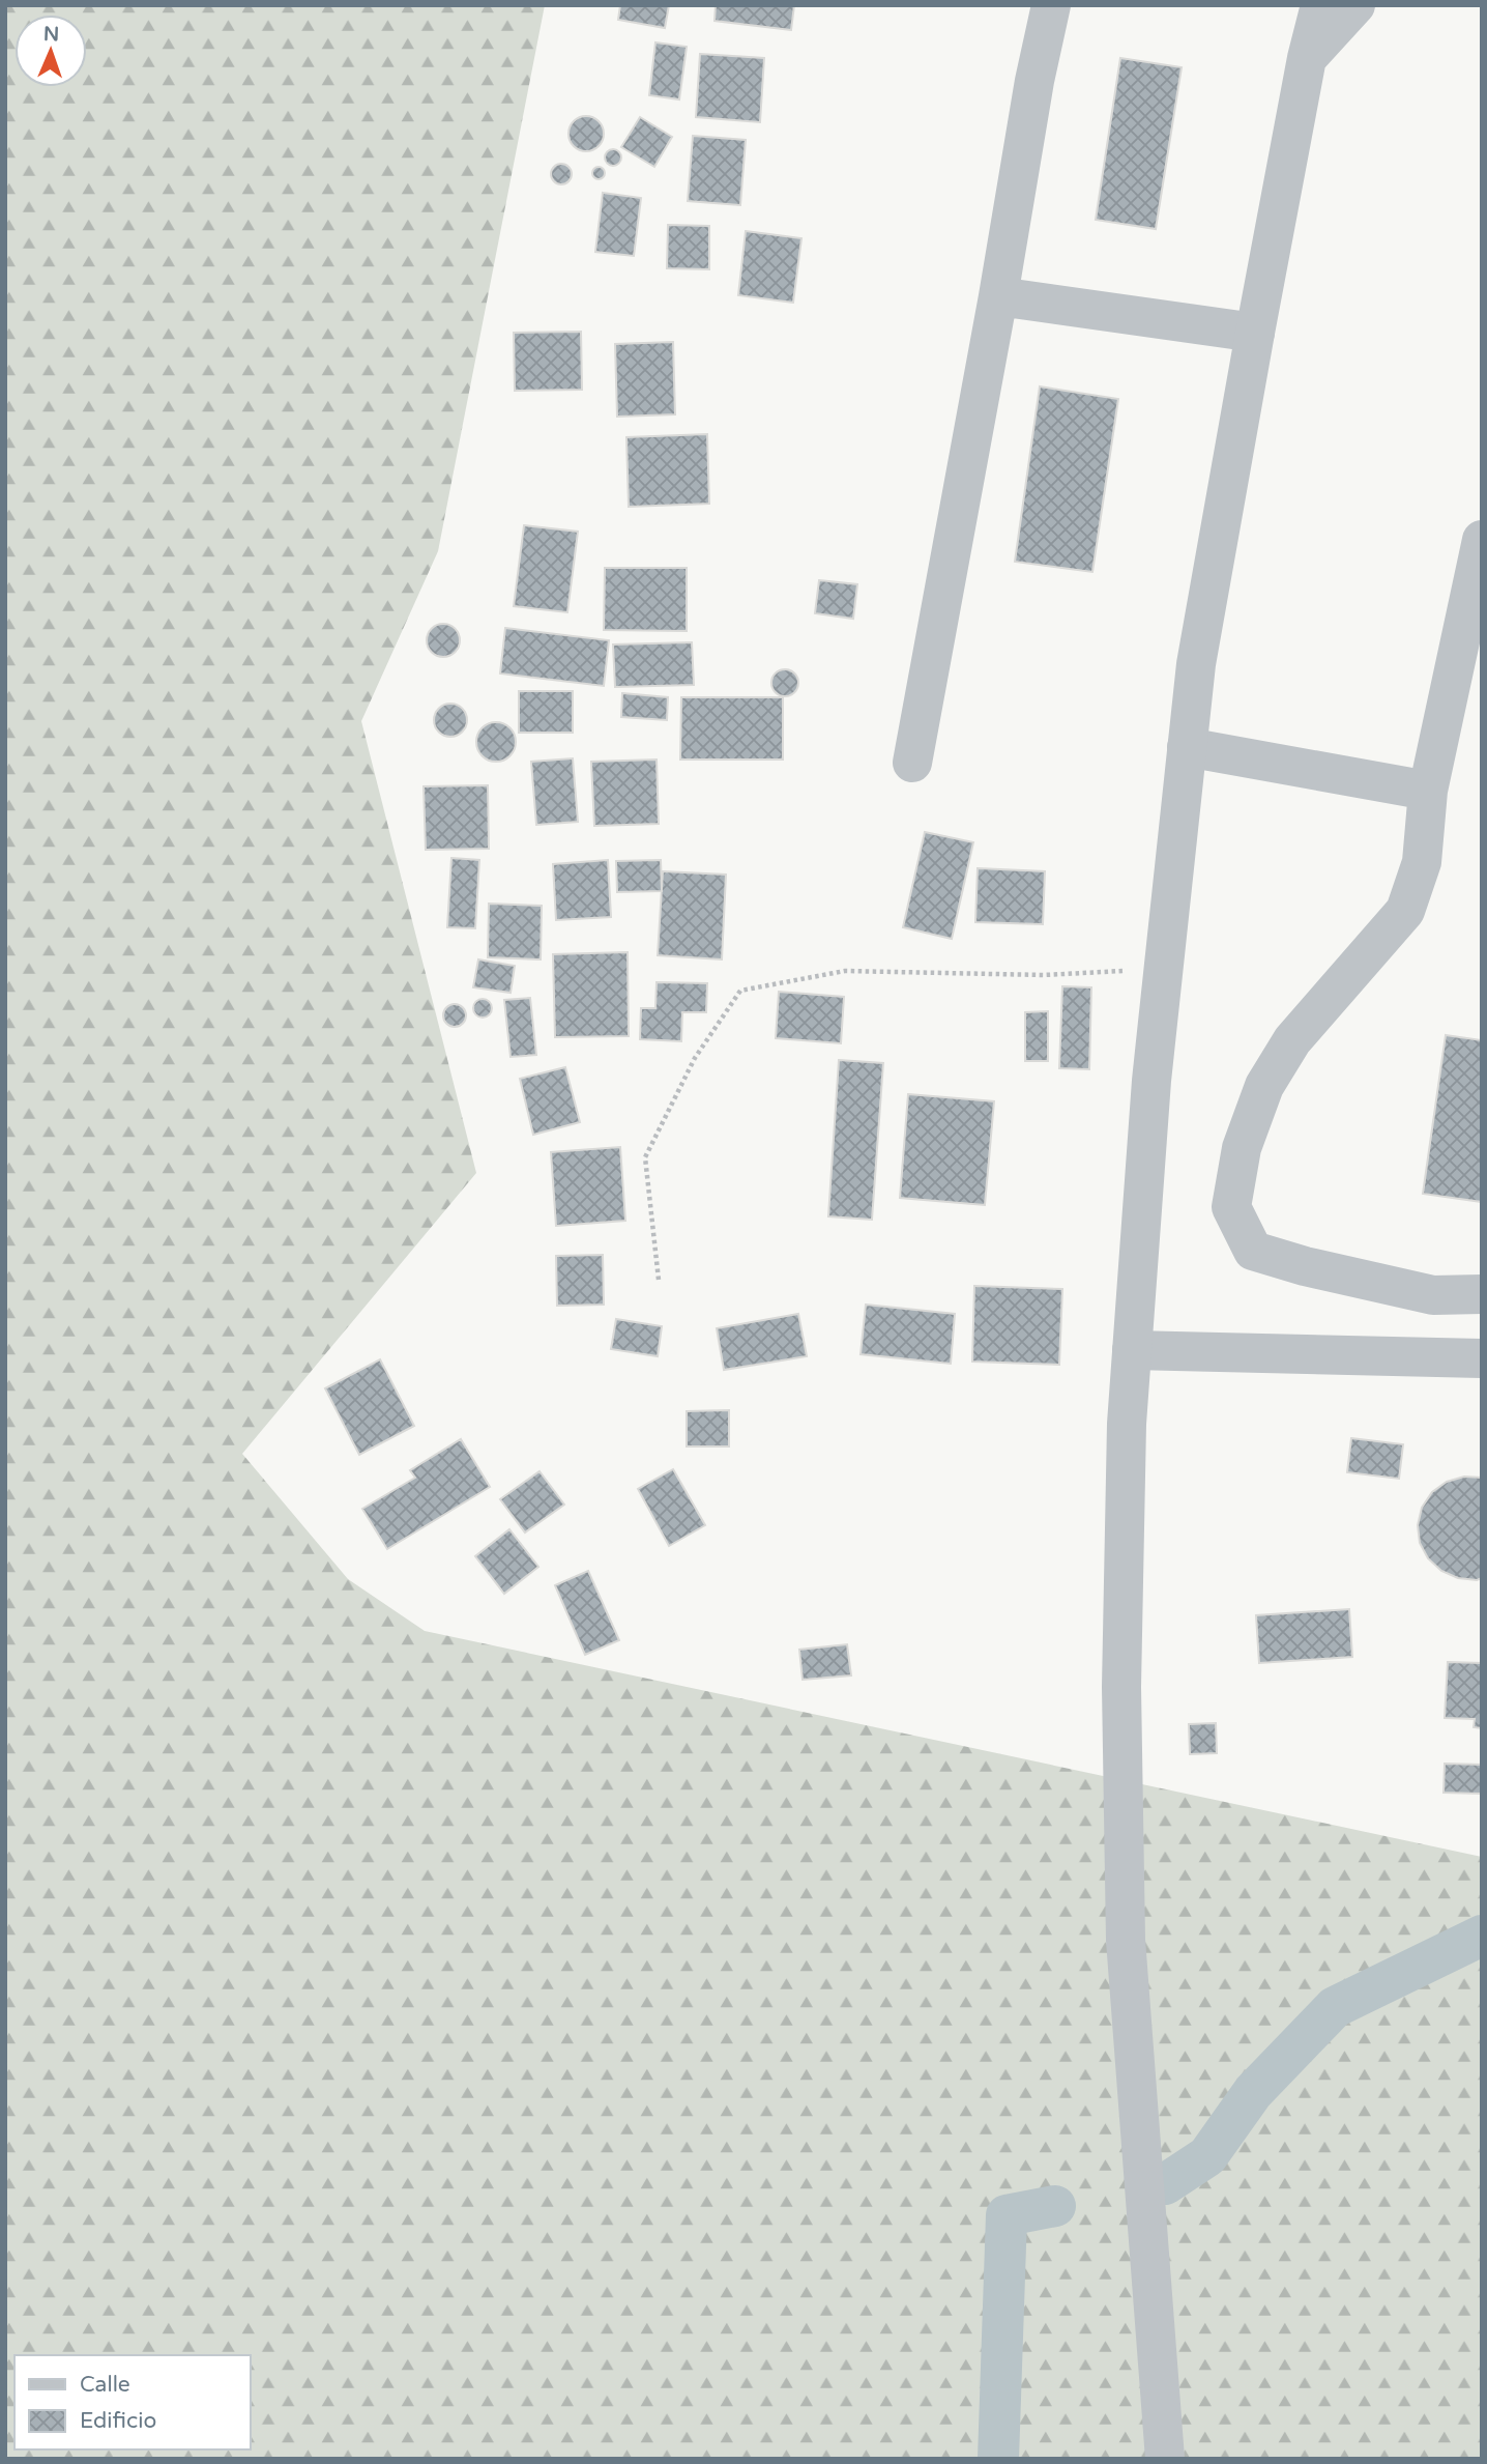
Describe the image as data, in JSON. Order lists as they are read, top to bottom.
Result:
{
  "legend": ["Calle", "Edificio"],
  "north": "top"
}
